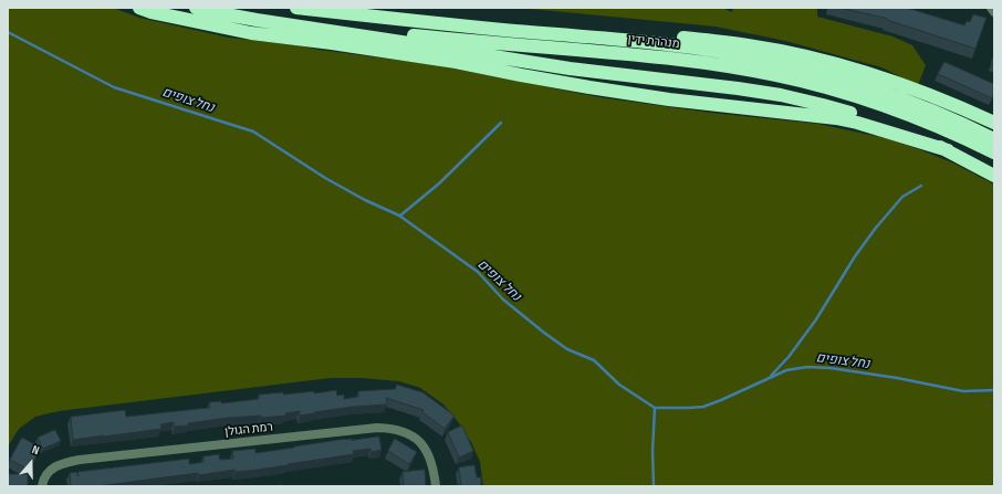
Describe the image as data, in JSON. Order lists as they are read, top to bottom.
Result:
{
  "streets": {
    "highway": ["מנהרת ידין"],
    "street": ["רמת הגולן"]
  },
  "water": ["נחל צופים"],
  "north": "top"
}
